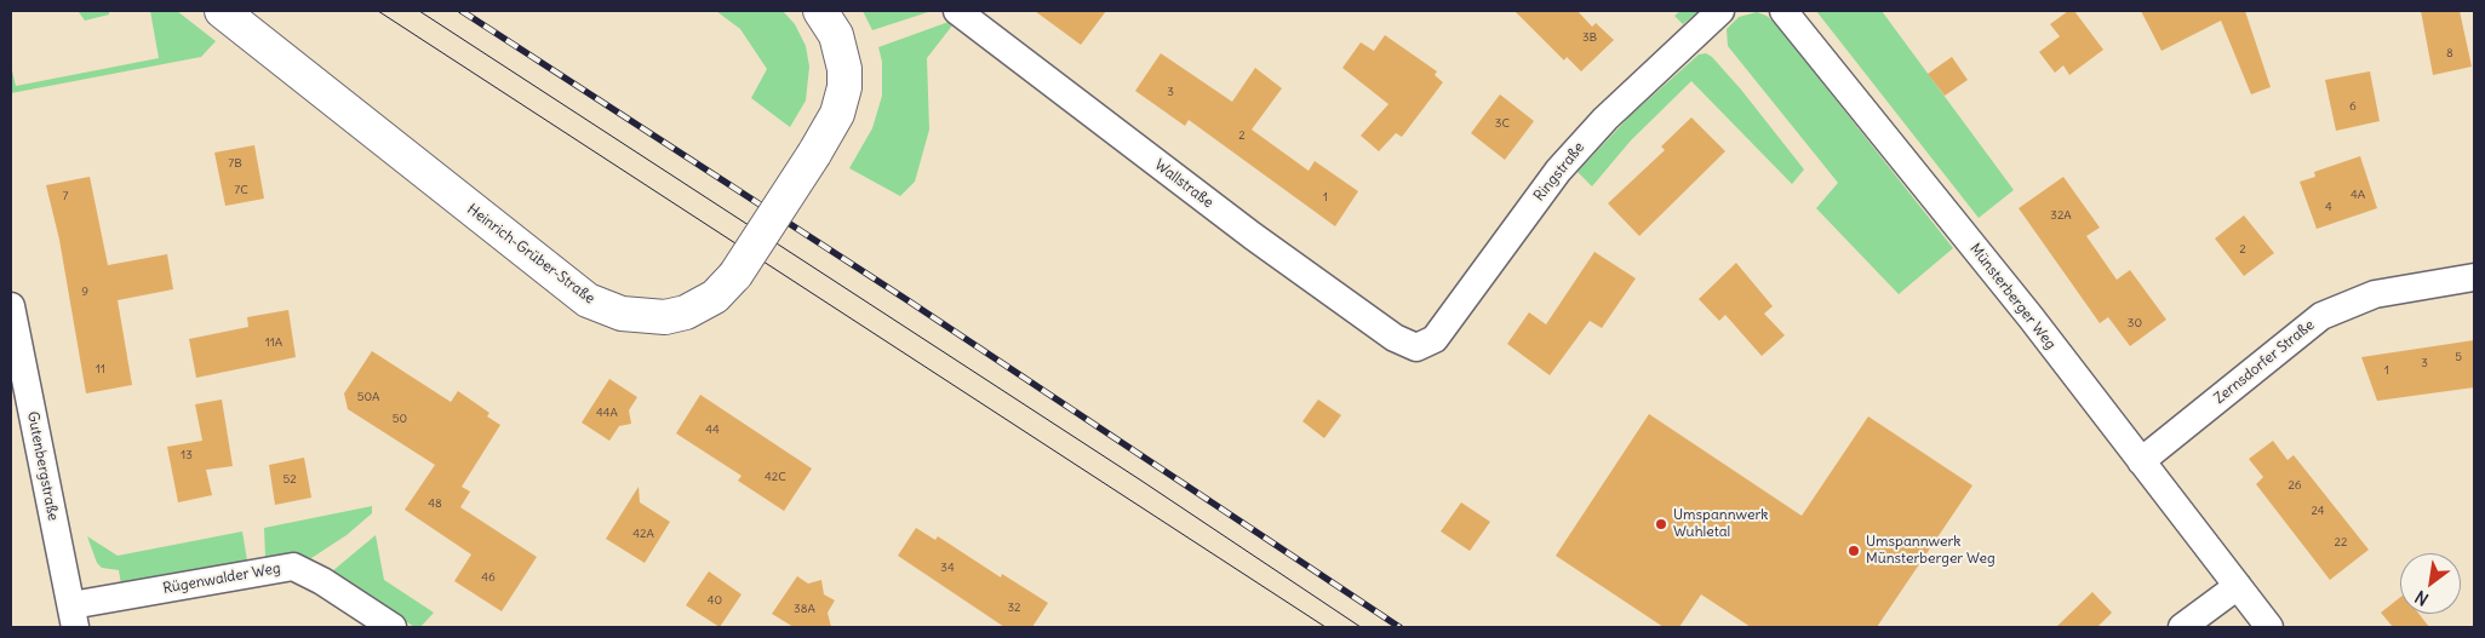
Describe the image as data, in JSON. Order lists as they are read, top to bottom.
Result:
{
  "streets": {
    "street": [
      "Ringstraße",
      "Wallstraße",
      "Heinrich-Grüber-Straße",
      "Münsterberger Weg",
      "Zernsdorfer Straße",
      "Gutenbergstraße",
      "Rügenwalder Weg"
    ]
  },
  "crossings": [
    ["Ringstraße", "Wallstraße"],
    ["Münsterberger Weg", "Zernsdorfer Straße"],
    ["Gutenbergstraße", "Rügenwalder Weg"]
  ],
  "places": ["Umspannwerk Wuhletal", "Umspannwerk Münsterberger Weg"],
  "house_numbers": [
    "3B",
    "8",
    "3",
    "6",
    "3C",
    "2",
    "7B",
    "7C",
    "4A",
    "7",
    "1",
    "4",
    "32A",
    "2",
    "9",
    "30",
    "11A",
    "5",
    "3",
    "11",
    "1",
    "50A",
    "44A",
    "50",
    "44",
    "13",
    "42C",
    "52",
    "26",
    "48",
    "24",
    "42A",
    "22",
    "34",
    "46",
    "40",
    "32",
    "38A"
  ],
  "north": "bottom left"
}
